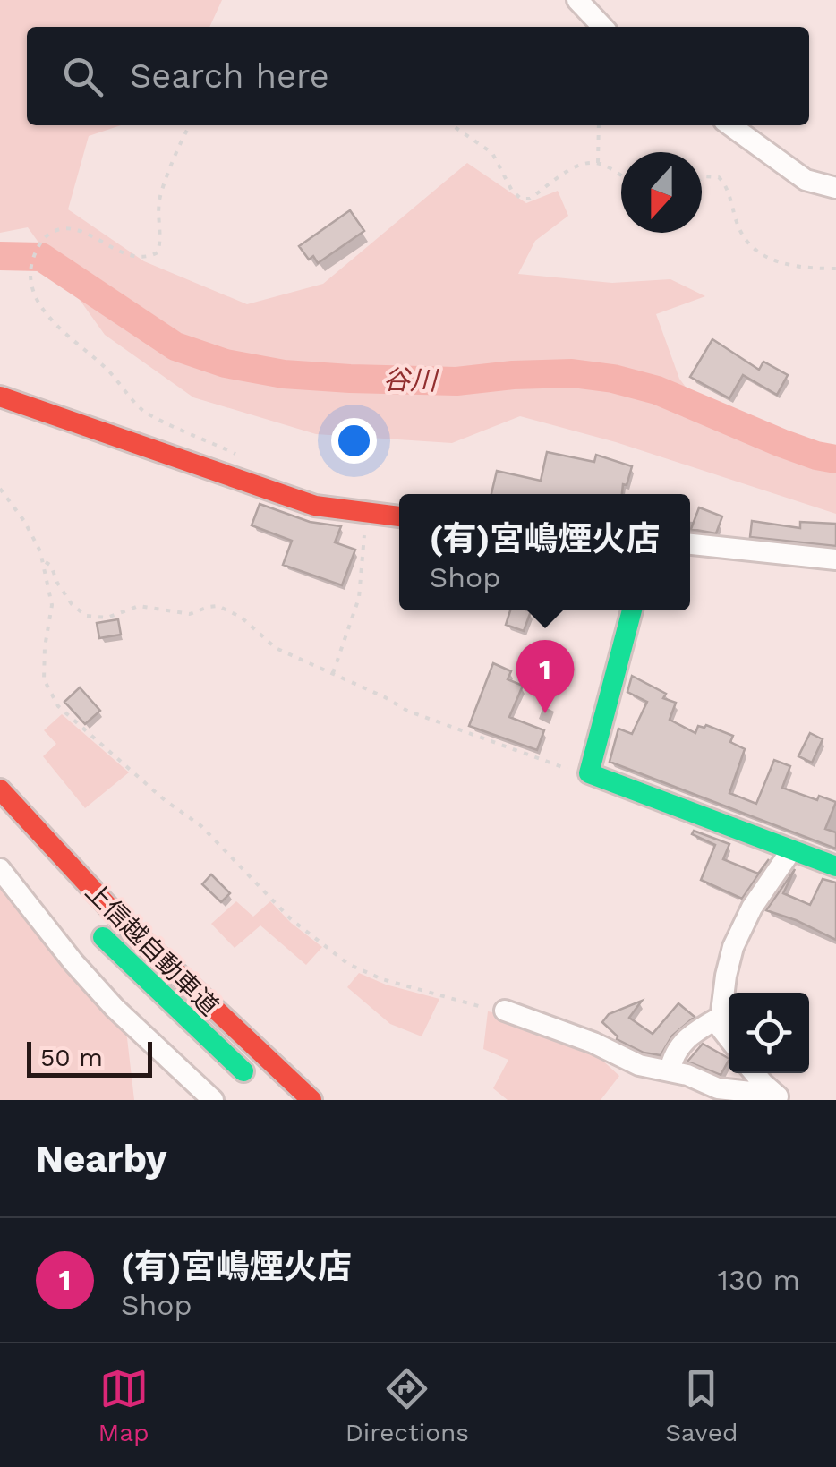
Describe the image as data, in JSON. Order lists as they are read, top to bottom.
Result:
{
  "streets": {
    "main road": ["上信越自動車道"]
  },
  "water": ["谷川"],
  "scale_bar": "50 m",
  "north": "bottom",
  "page": {
    "search": "Search here",
    "popup": ["(有)宮嶋煙火店", "Shop"],
    "pins": "1",
    "scale": "50 m",
    "heading": "Nearby",
    "list": [
      {
        "mark": "1",
        "name": "(有)宮嶋煙火店",
        "note": "Shop",
        "value": "130 m"
      }
    ],
    "nav": ["Map", "Directions", "Saved"]
  }
}
